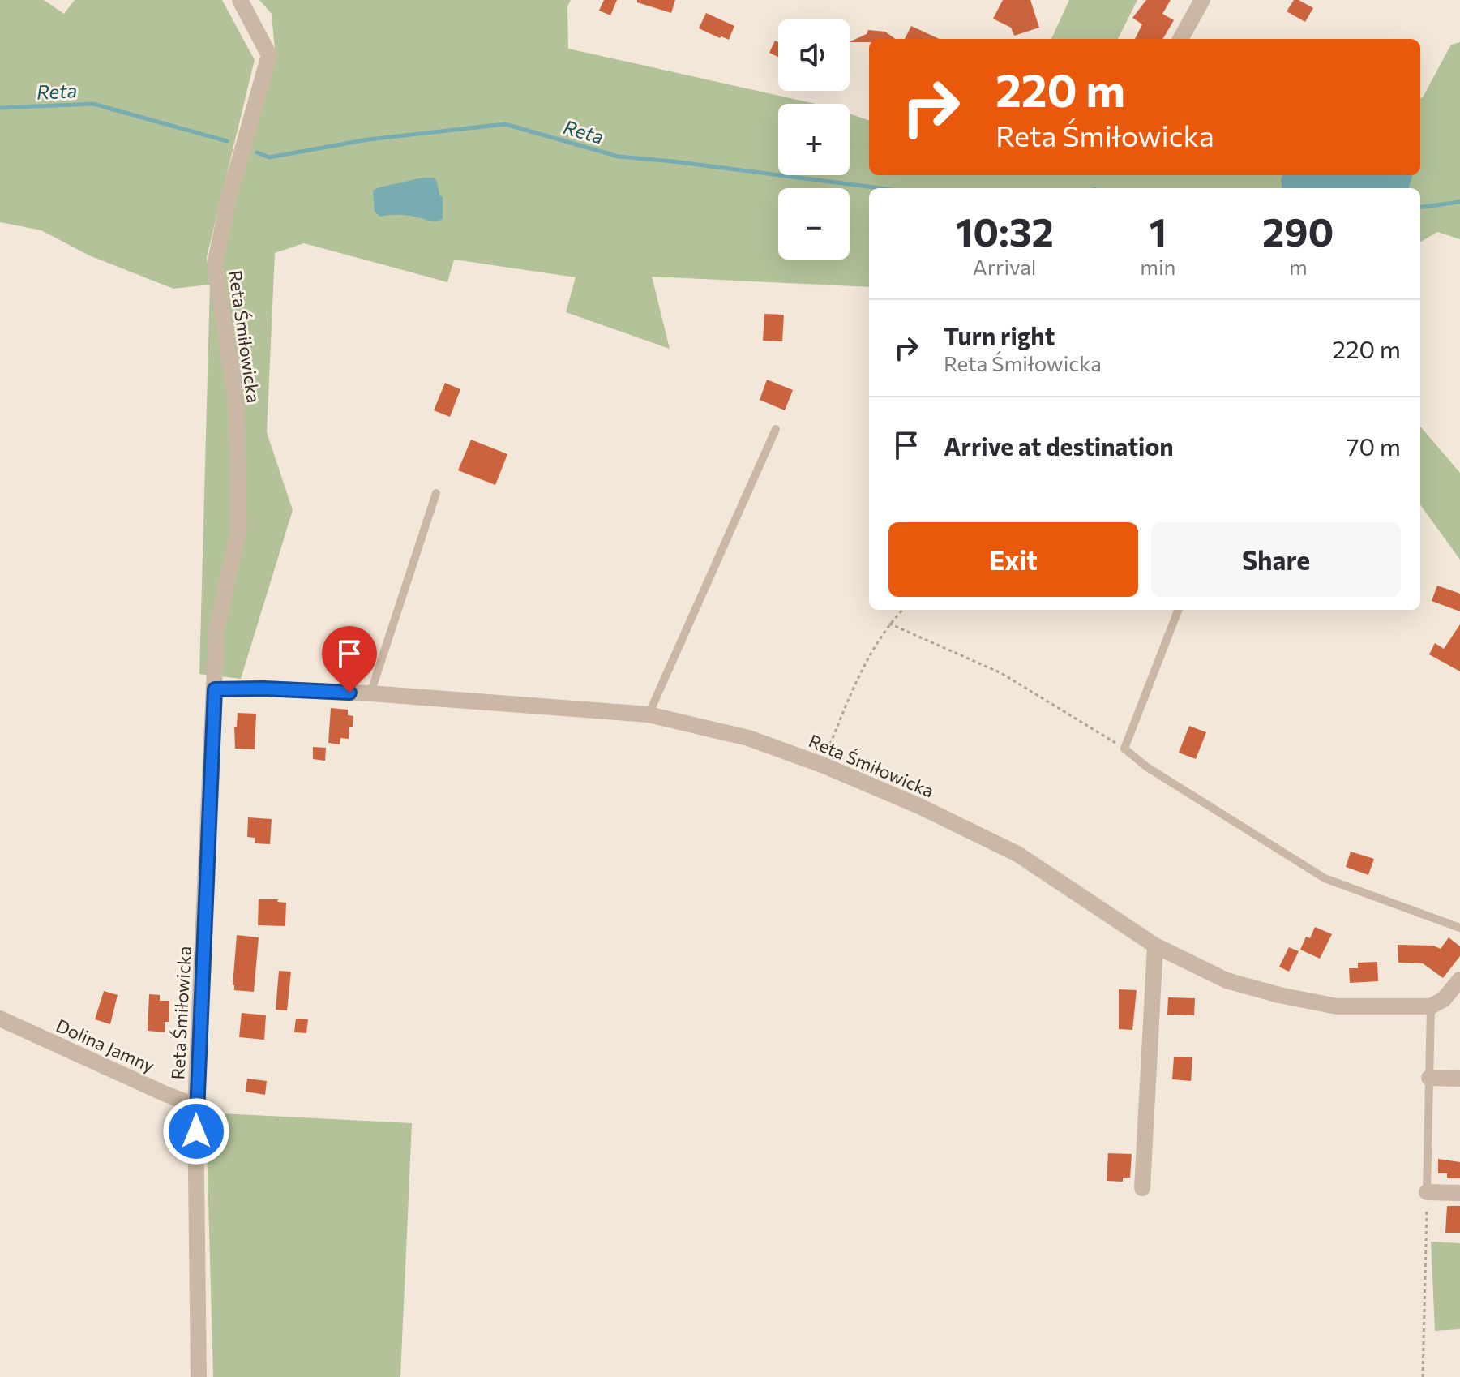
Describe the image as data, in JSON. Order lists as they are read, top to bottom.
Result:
{
  "streets": {
    "street": ["Reta Śmiłowicka", "Dolina Jamny"]
  },
  "crossings": [
    ["Reta Śmiłowicka", "Dolina Jamny"]
  ],
  "water": ["Reta"],
  "page": {
    "map_buttons": ["+", "−"],
    "turn": ["220 m", "Reta Śmiłowicka"],
    "eta": [
      "10:32",
      "Arrival",
      "1",
      "min",
      "290",
      "m"
    ],
    "list": [
      {
        "name": "Turn right",
        "note": "Reta Śmiłowicka",
        "value": "220 m"
      },
      {
        "name": "Arrive at destination",
        "value": "70 m"
      }
    ],
    "buttons": ["Exit", "Share"]
  }
}
